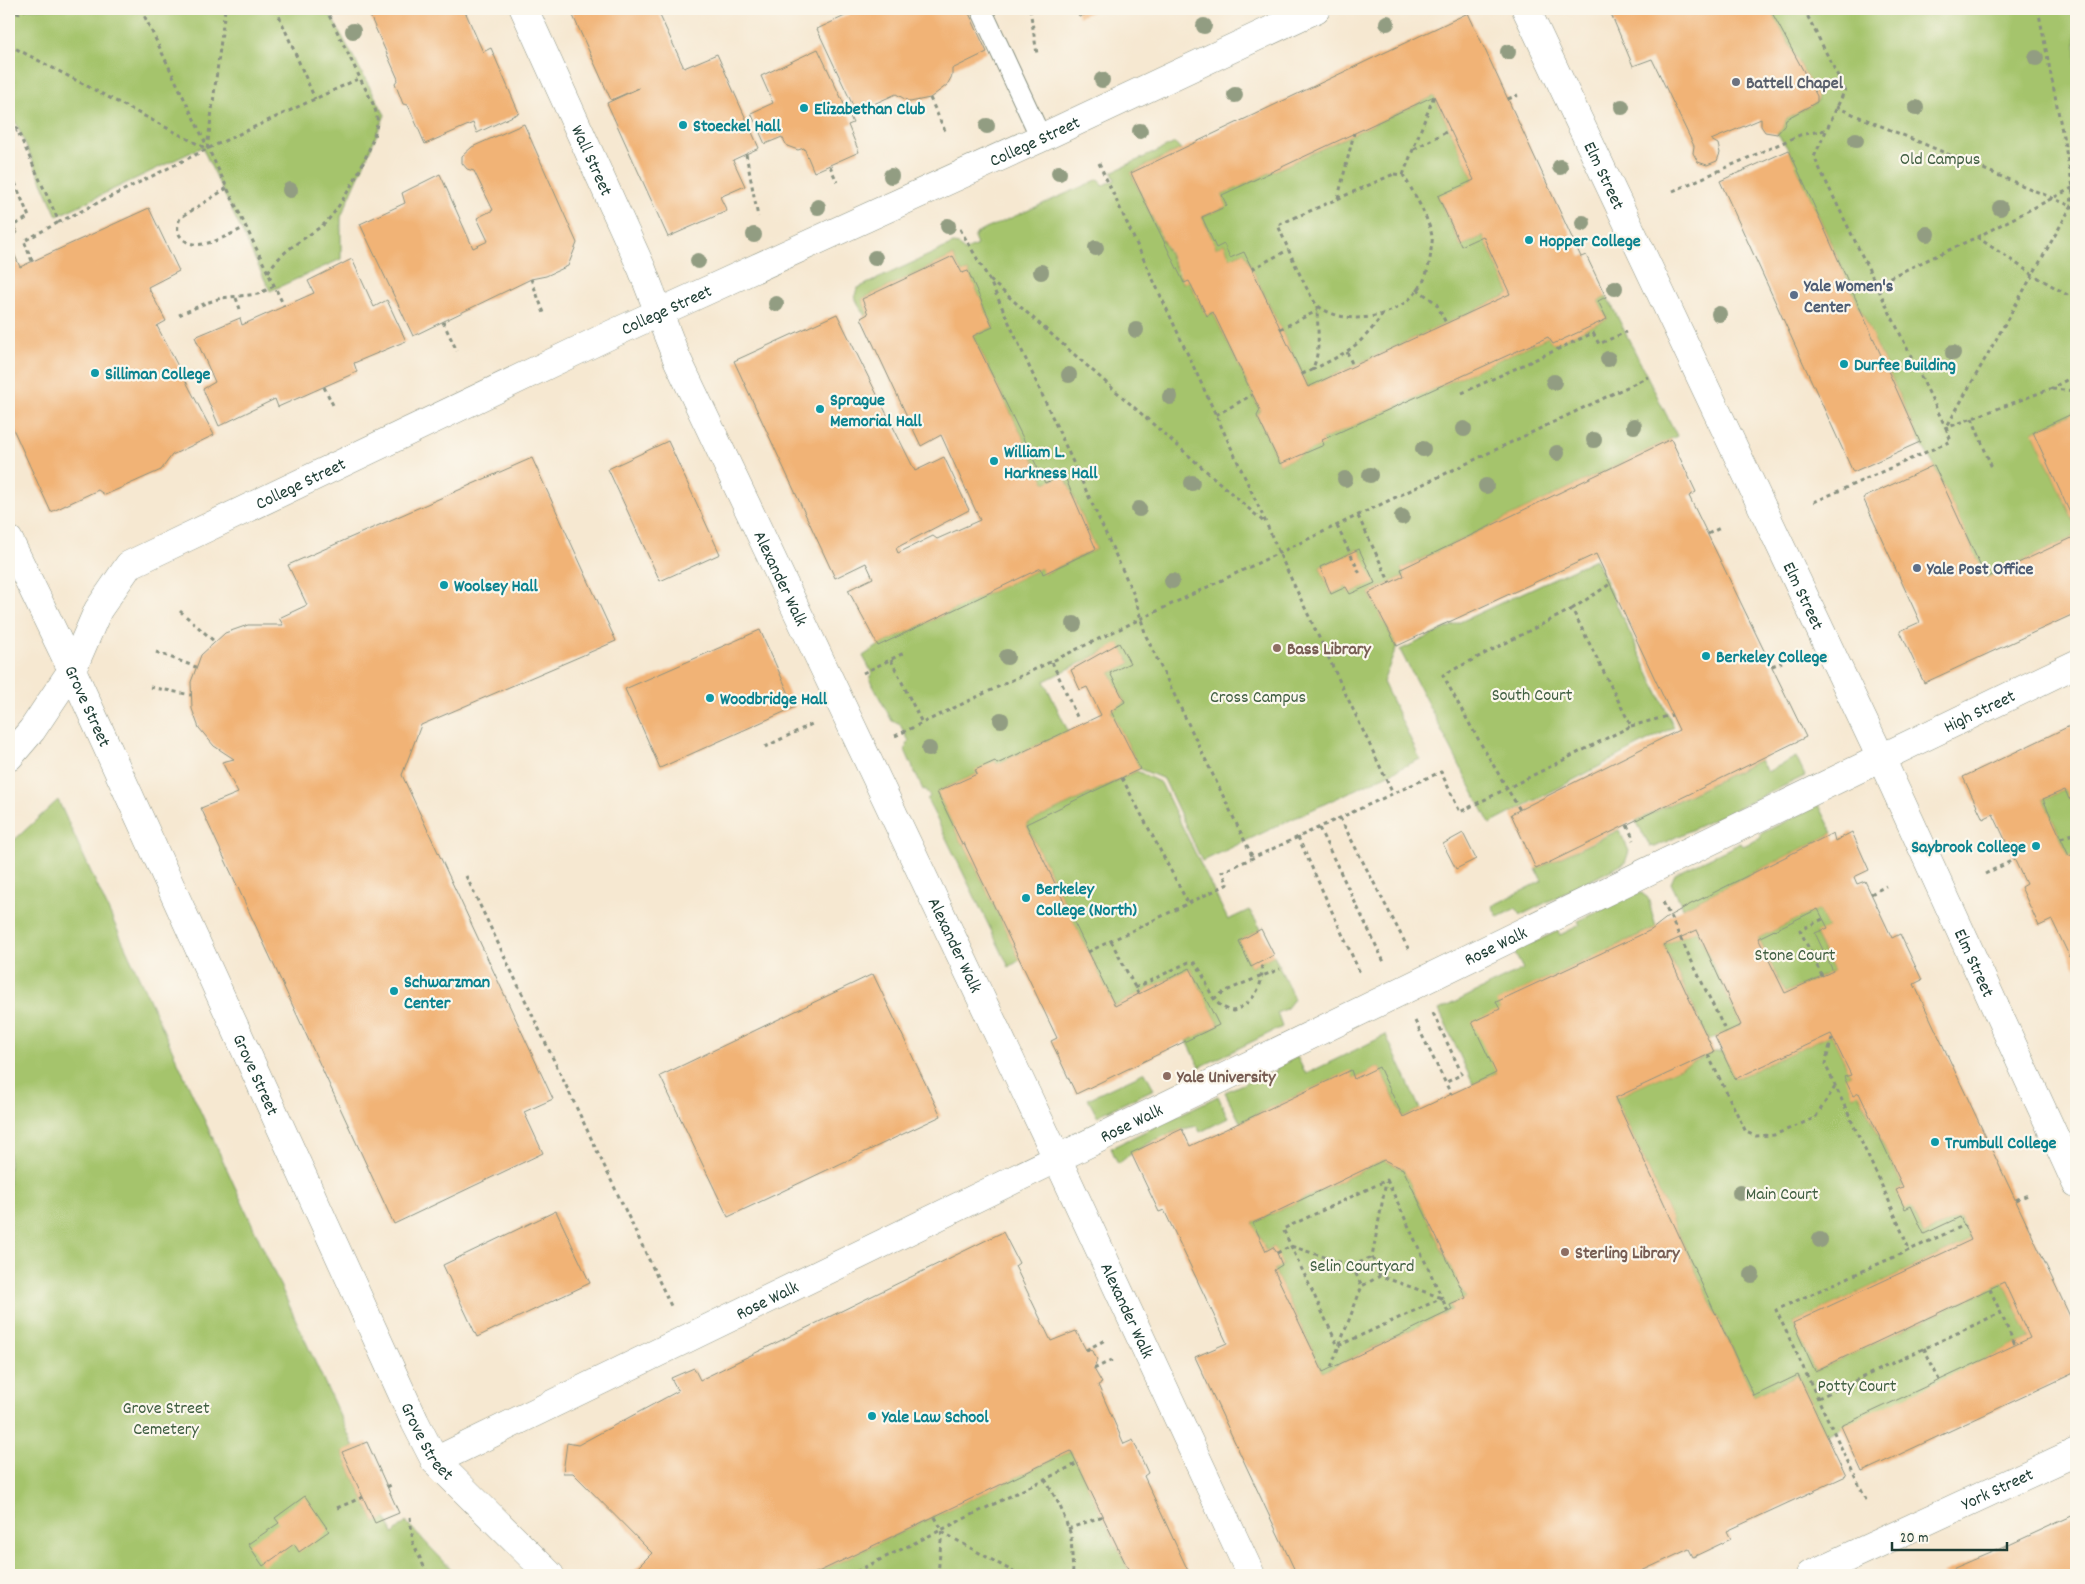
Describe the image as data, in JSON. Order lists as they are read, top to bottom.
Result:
{
  "streets": {
    "main road": [
      "College Street",
      "Wall Street",
      "Elm Street",
      "Alexander Walk",
      "Grove Street",
      "High Street",
      "Rose Walk",
      "York Street"
    ]
  },
  "crossings": [
    ["College Street", "Wall Street"],
    ["College Street", "Alexander Walk"],
    ["College Street", "Grove Street"],
    ["Wall Street", "Alexander Walk"],
    ["Elm Street", "High Street"],
    ["Elm Street", "Rose Walk"],
    ["Alexander Walk", "Rose Walk"],
    ["Grove Street", "Rose Walk"],
    ["High Street", "Rose Walk"]
  ],
  "parks": [
    "Old Campus",
    "South Court",
    "Cross Campus",
    "Stone Court",
    "Main Court",
    "Selin Courtyard",
    "Potty Court",
    "Grove Street Cemetery"
  ],
  "places": [
    "Battell Chapel",
    "Elizabethan Club",
    "Stoeckel Hall",
    "Hopper College",
    "Yale Women's Center",
    "Durfee Building",
    "Silliman College",
    "Sprague Memorial Hall",
    "William L. Harkness Hall",
    "Yale Post Office",
    "Woolsey Hall",
    "Bass Library",
    "Berkeley College",
    "Woodbridge Hall",
    "Saybrook College",
    "Berkeley College (North)",
    "Schwarzman Center",
    "Yale University",
    "Trumbull College",
    "Sterling Library",
    "Yale Law School"
  ],
  "scale_bar": "20 m"
}
